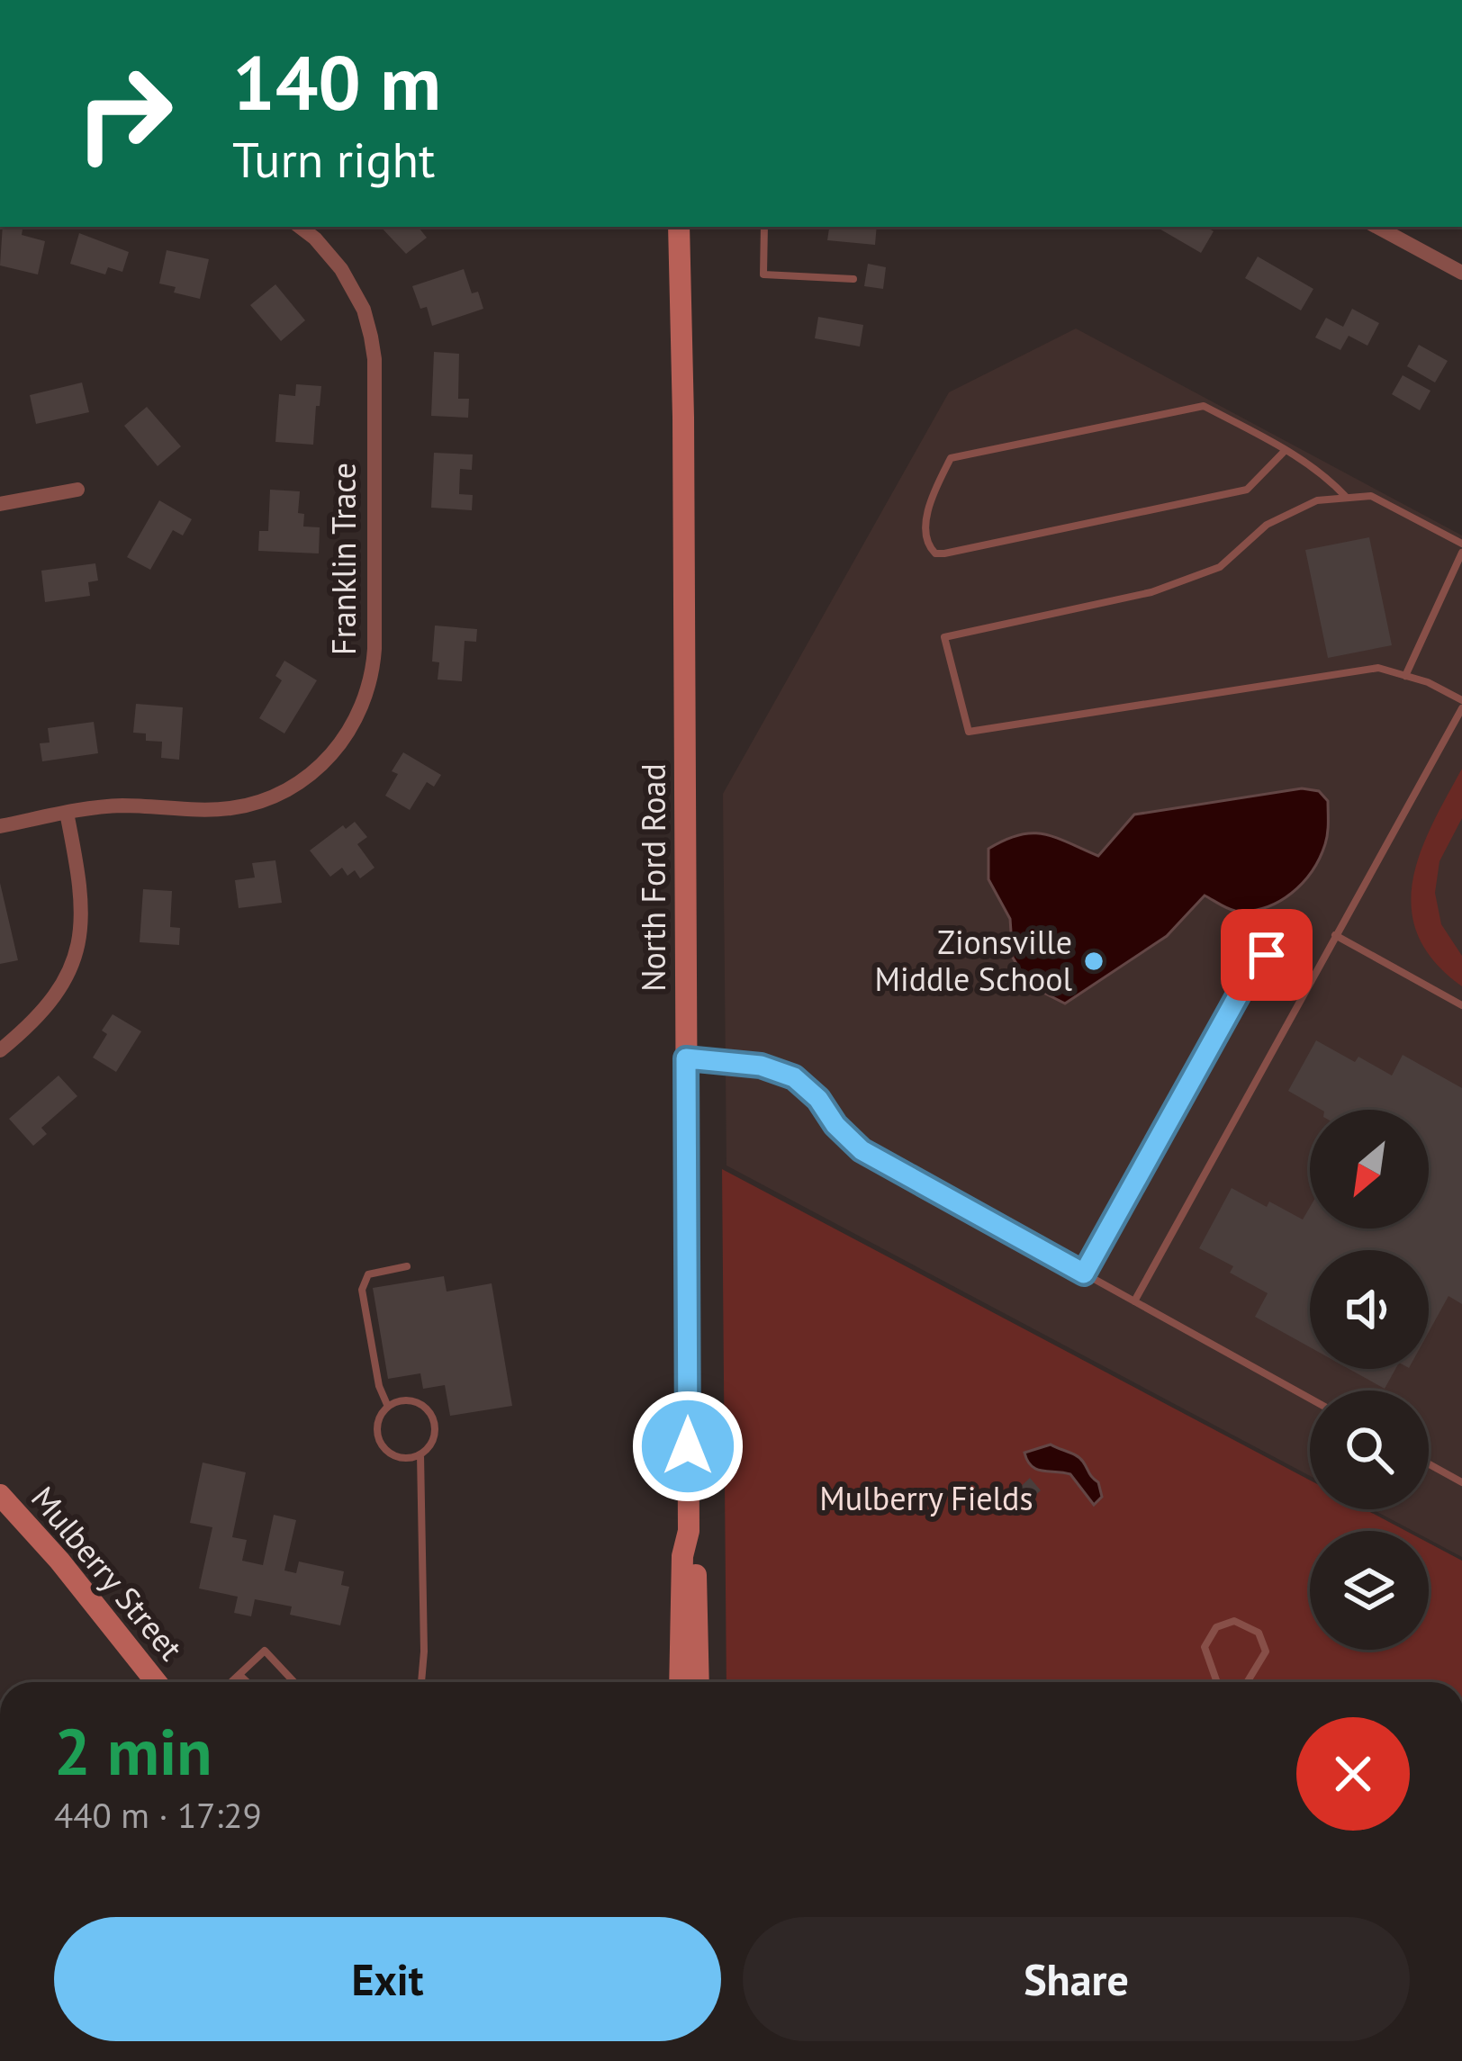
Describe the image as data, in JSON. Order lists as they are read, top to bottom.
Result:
{
  "streets": {
    "main road": ["North Ford Road", "Mulberry Street"],
    "street": ["Franklin Trace"]
  },
  "parks": ["Mulberry Fields"],
  "places": ["Zionsville Middle School"],
  "north": "bottom left",
  "page": {
    "turn": ["140 m", "Turn right"],
    "heading": ["2 min", "440 m · 17:29"],
    "buttons": ["Exit", "Share"]
  }
}
